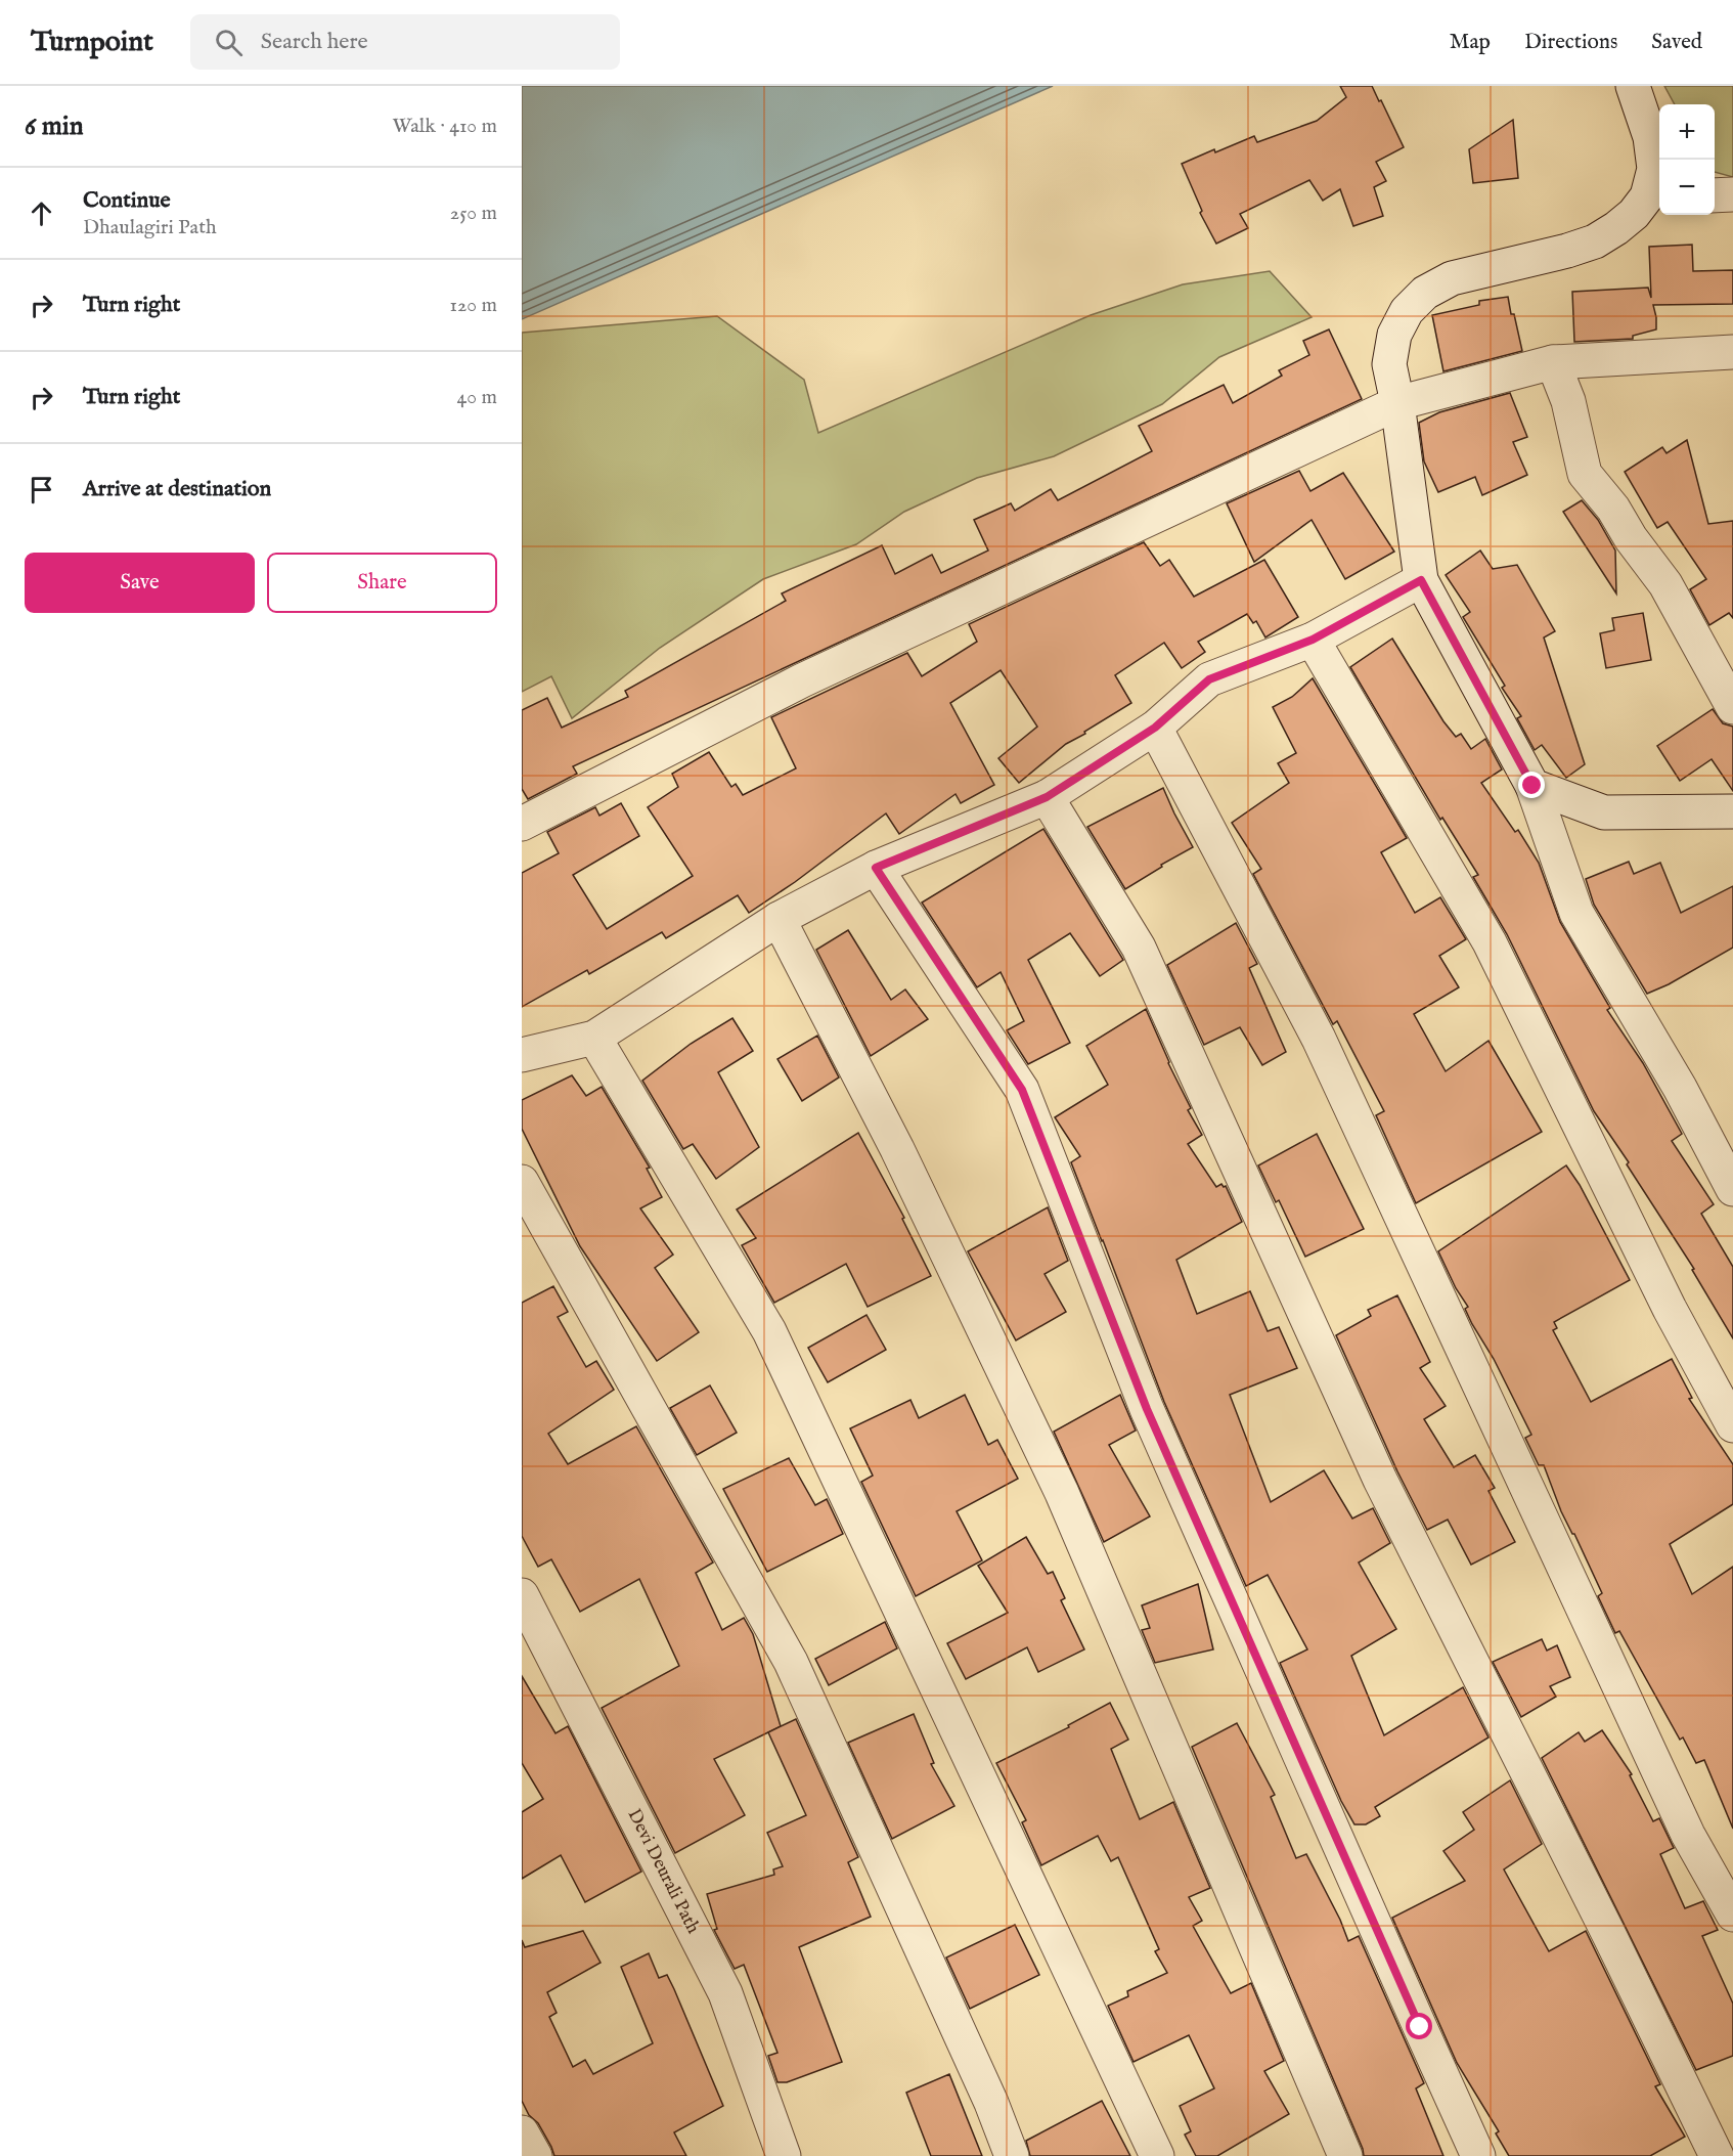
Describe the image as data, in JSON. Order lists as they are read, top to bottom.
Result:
{
  "streets": {
    "street": ["Devi Deurali Path"]
  },
  "page": {
    "header": "Turnpoint",
    "search": "Search here",
    "nav": ["Map", "Directions", "Saved"],
    "heading": ["6 min", "Walk · 410 m"],
    "map_buttons": ["+", "−"],
    "list": [
      ["Continue", "Dhaulagiri Path", "250 m"],
      ["Turn right", "120 m"],
      ["Turn right", "40 m"],
      "Arrive at destination"
    ],
    "buttons": ["Save", "Share"]
  }
}
